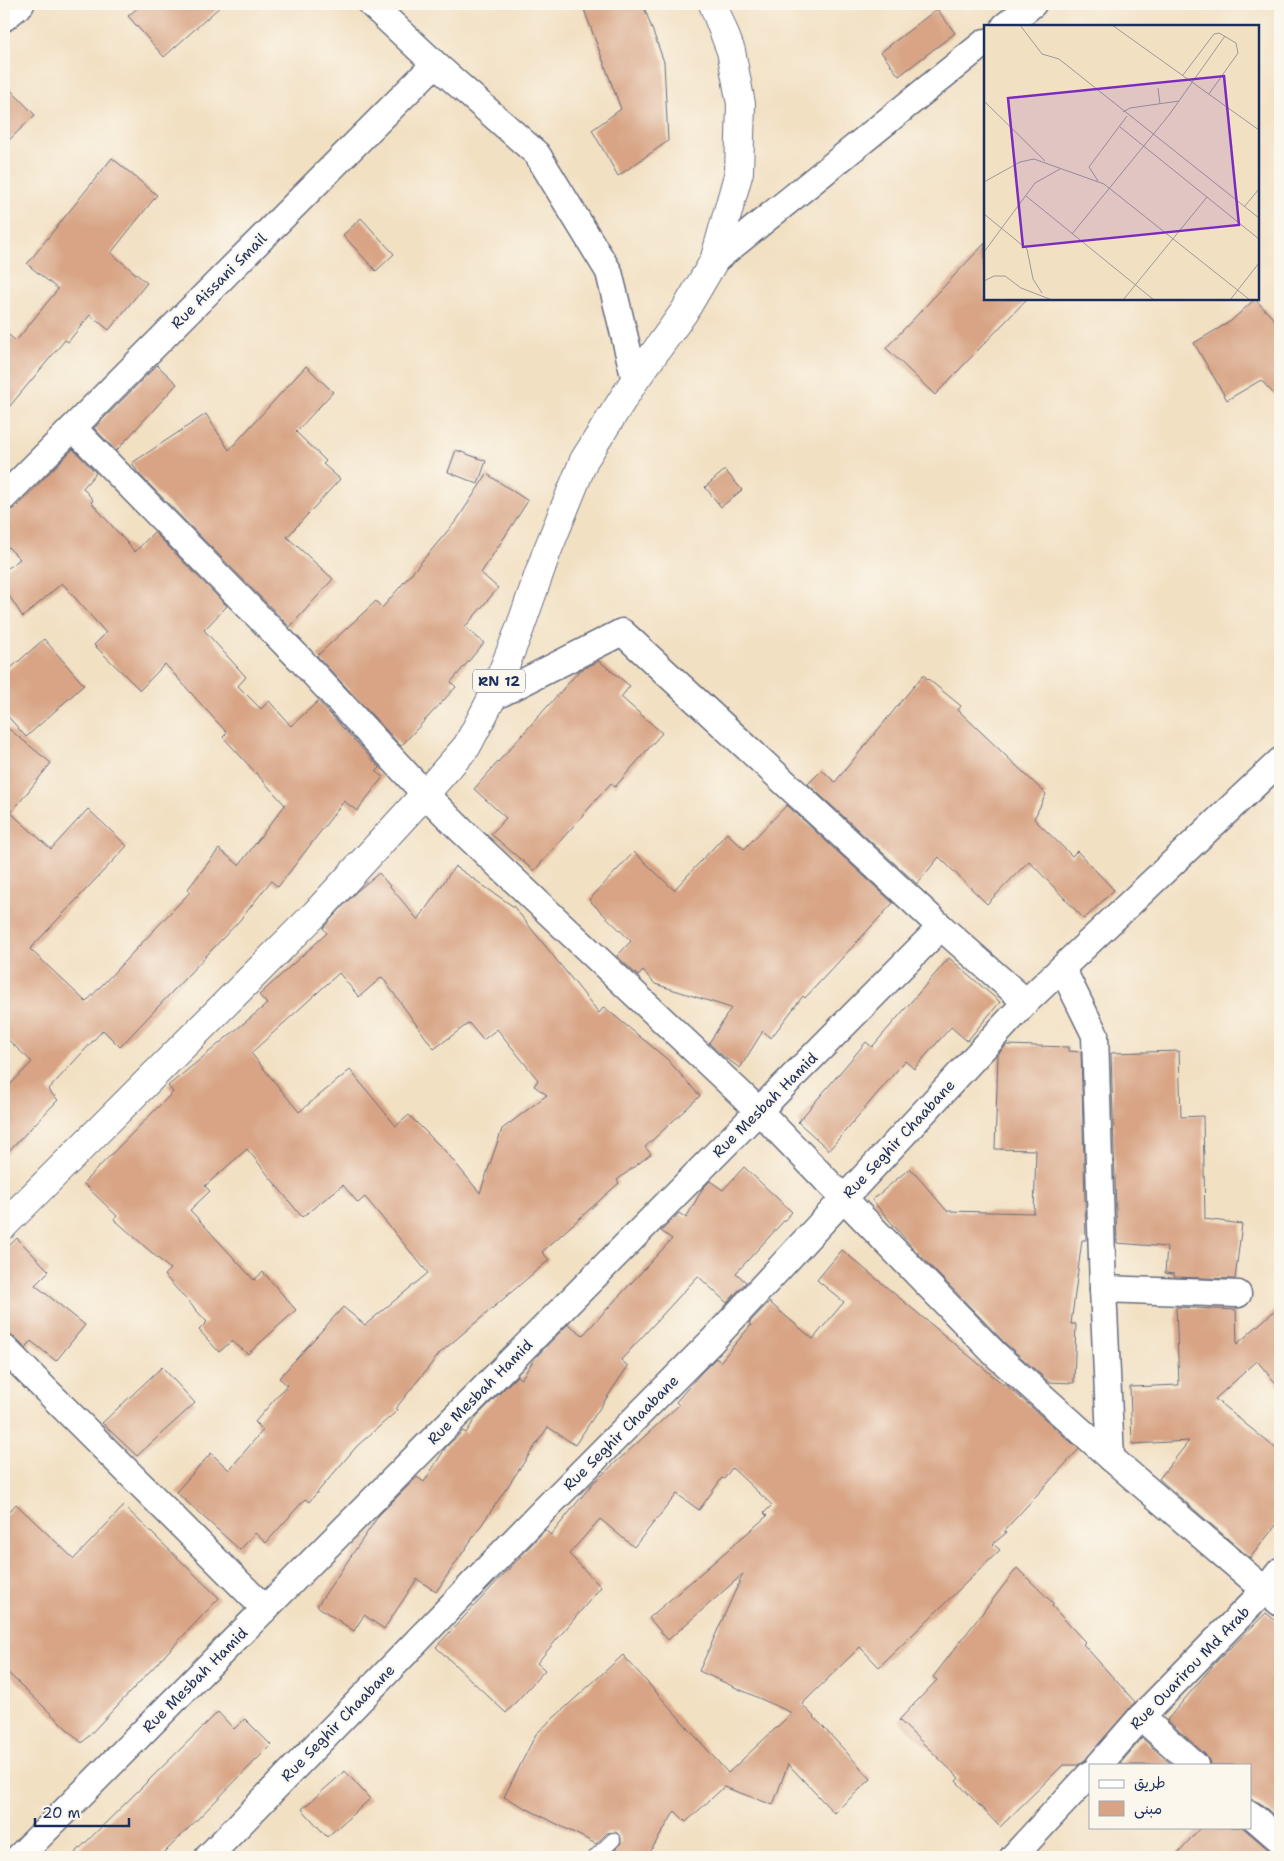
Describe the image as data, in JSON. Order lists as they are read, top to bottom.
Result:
{
  "streets": {
    "main road": ["RN 12"],
    "street": [
      "Rue Aissani Smail",
      "Rue Mesbah Hamid",
      "Rue Seghir Chaabane",
      "Rue Ouarirou Md Arab"
    ]
  },
  "legend": ["طريق", "مبنى"],
  "scale_bar": "20 m"
}
